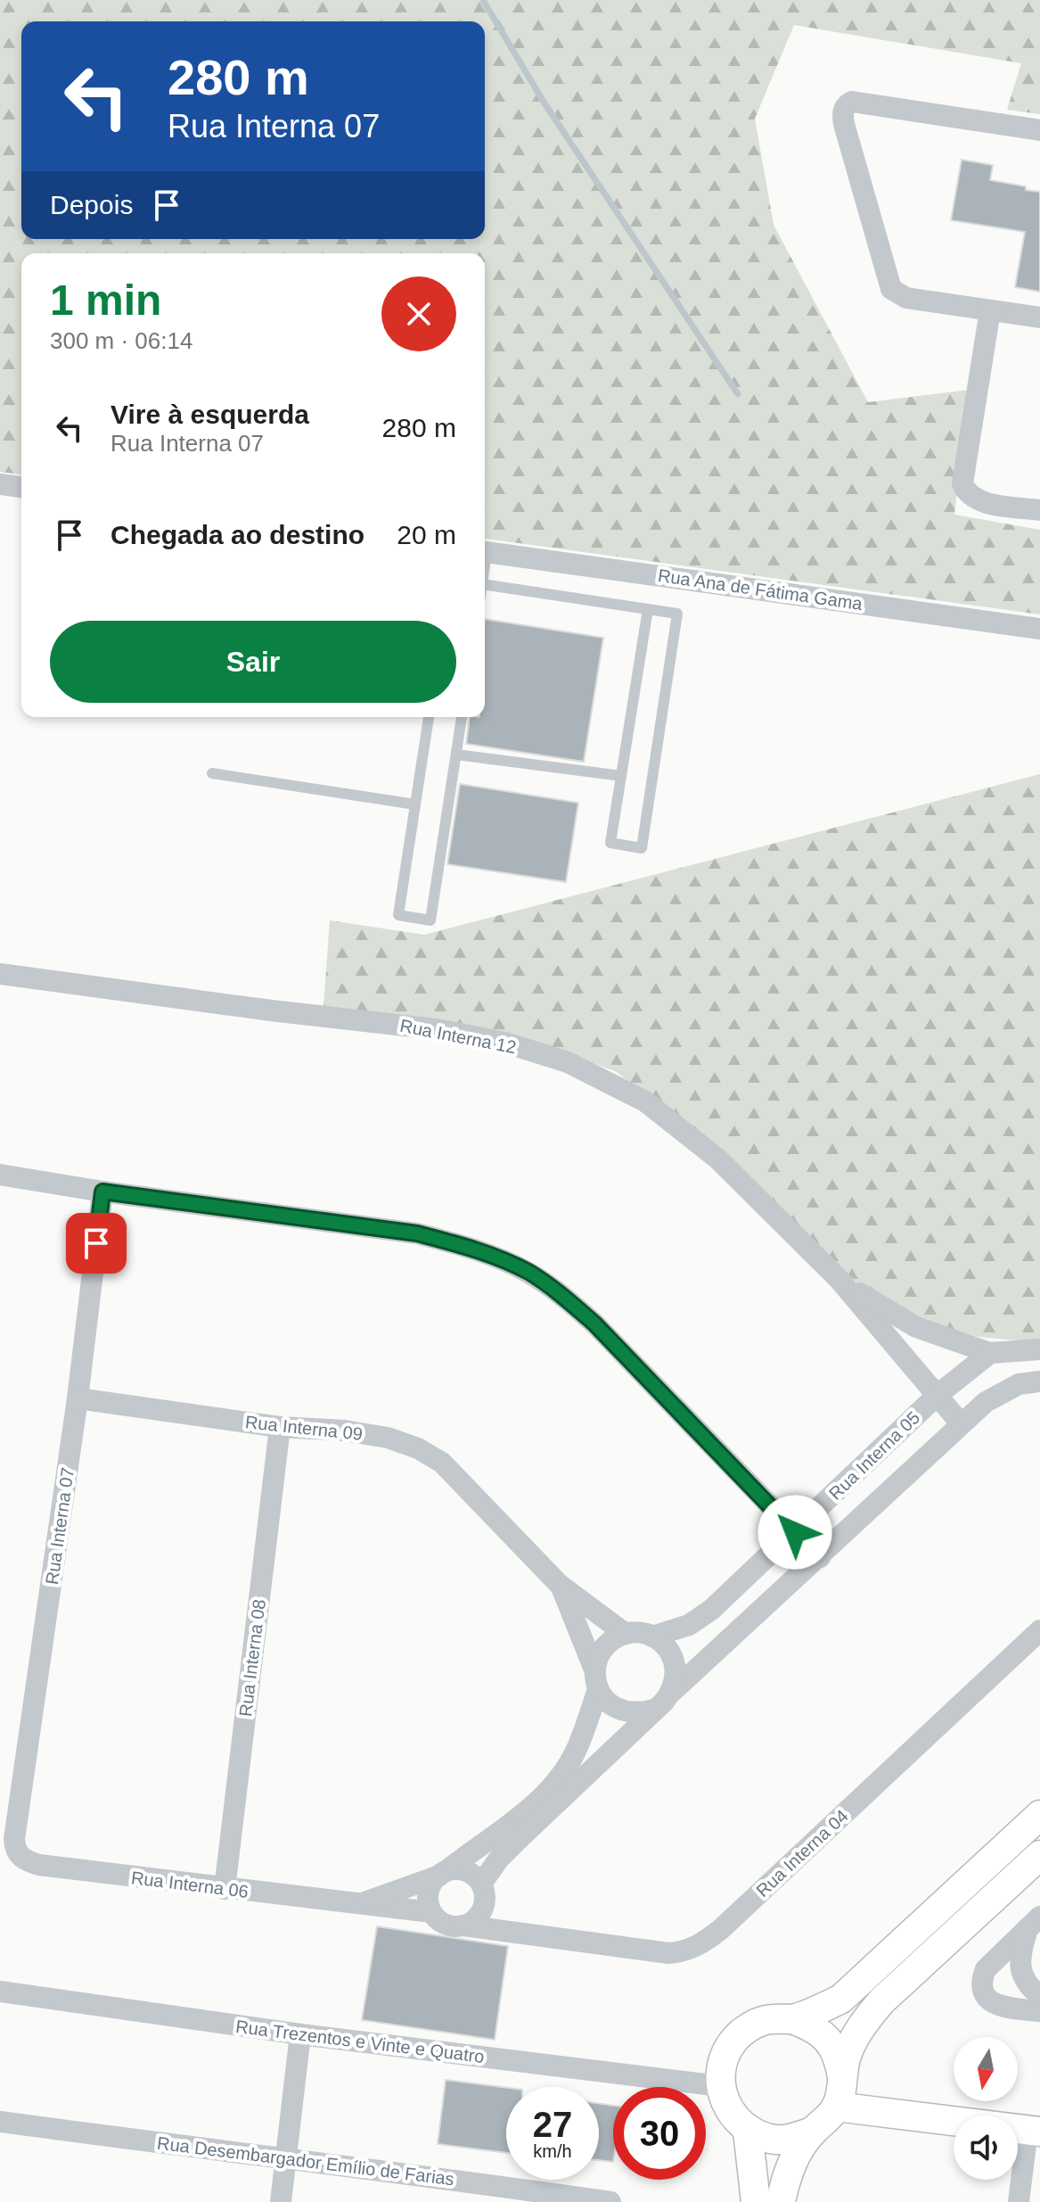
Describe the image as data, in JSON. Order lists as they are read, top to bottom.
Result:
{
  "streets": {
    "street": [
      "Rua Ana de Fátima Gama",
      "Rua Interna 12",
      "Rua Interna 09",
      "Rua Interna 05",
      "Rua Interna 07",
      "Rua Interna 08",
      "Rua Interna 04",
      "Rua Interna 06",
      "Rua Trezentos e Vinte e Quatro",
      "Rua Desembargador Emílio de Farias"
    ]
  },
  "crossings": [
    ["Rua Interna 12", "Rua Interna 05"],
    ["Rua Interna 09", "Rua Interna 05"],
    ["Rua Interna 09", "Rua Interna 07"],
    ["Rua Interna 09", "Rua Interna 08"],
    ["Rua Interna 07", "Rua Interna 06"],
    ["Rua Interna 08", "Rua Interna 06"],
    ["Rua Interna 04", "Rua Interna 06"]
  ],
  "north": "bottom",
  "page": {
    "turn": ["280 m", "Rua Interna 07"],
    "then": "Depois",
    "heading": ["1 min", "300 m · 06:14"],
    "list": [
      {
        "name": "Vire à esquerda",
        "note": "Rua Interna 07",
        "value": "280 m"
      },
      {
        "name": "Chegada ao destino",
        "value": "20 m"
      }
    ],
    "buttons": "Sair",
    "speed": "27 km/h",
    "limit": "30"
  }
}
